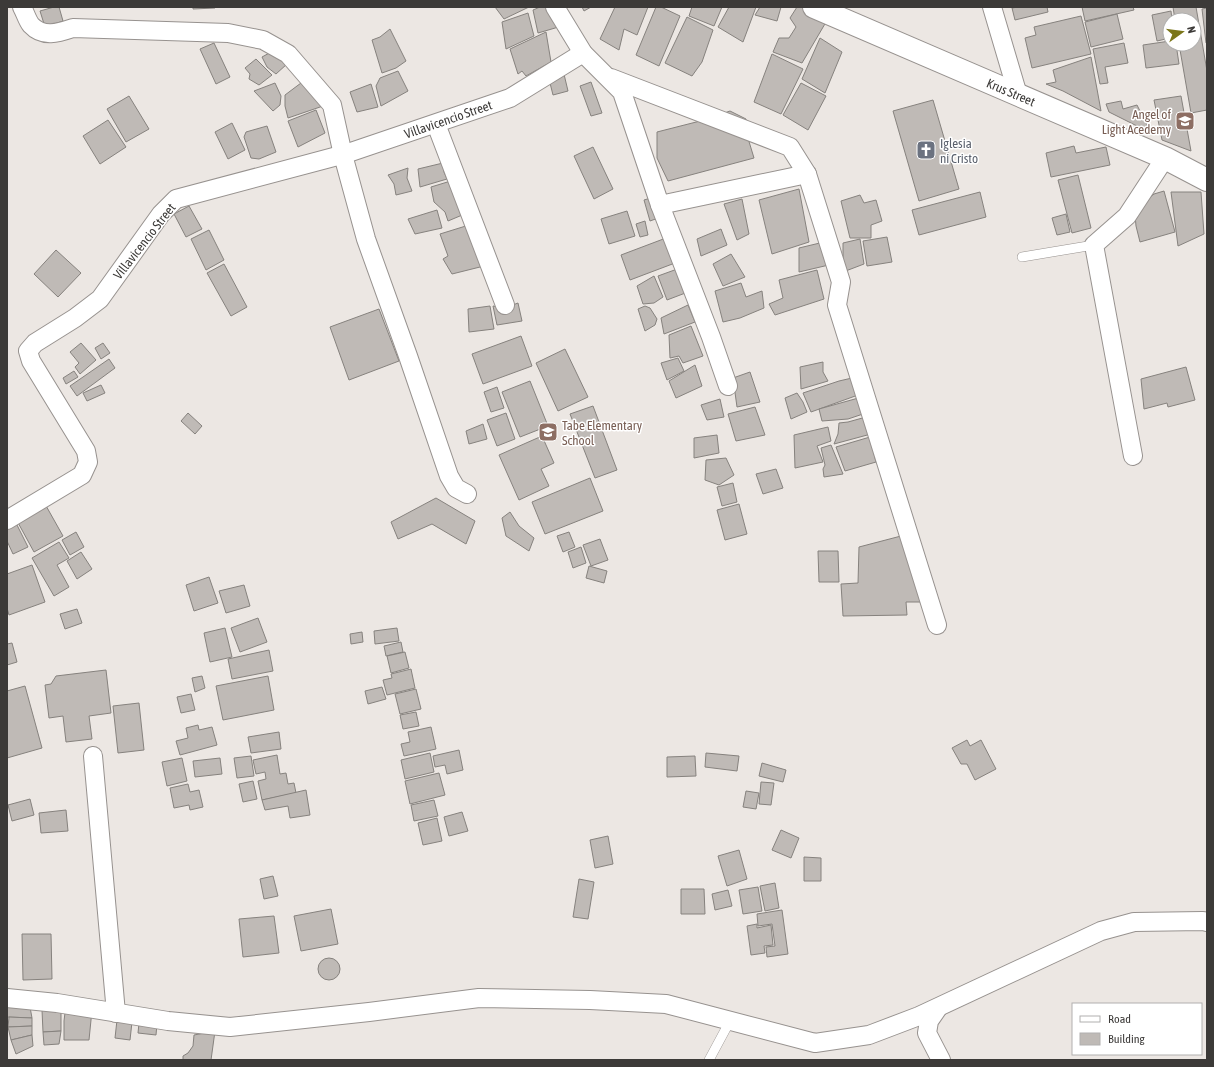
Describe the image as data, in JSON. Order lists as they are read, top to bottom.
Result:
{
  "streets": {
    "main road": ["Krus Street"],
    "street": ["Villavicencio Street"]
  },
  "places": {
    "school or university": ["Angel of Light Acedemy", "Tabe Elementary School"],
    "church": ["Iglesia ni Cristo"]
  },
  "legend": ["Road", "Building"],
  "north": "right"
}
